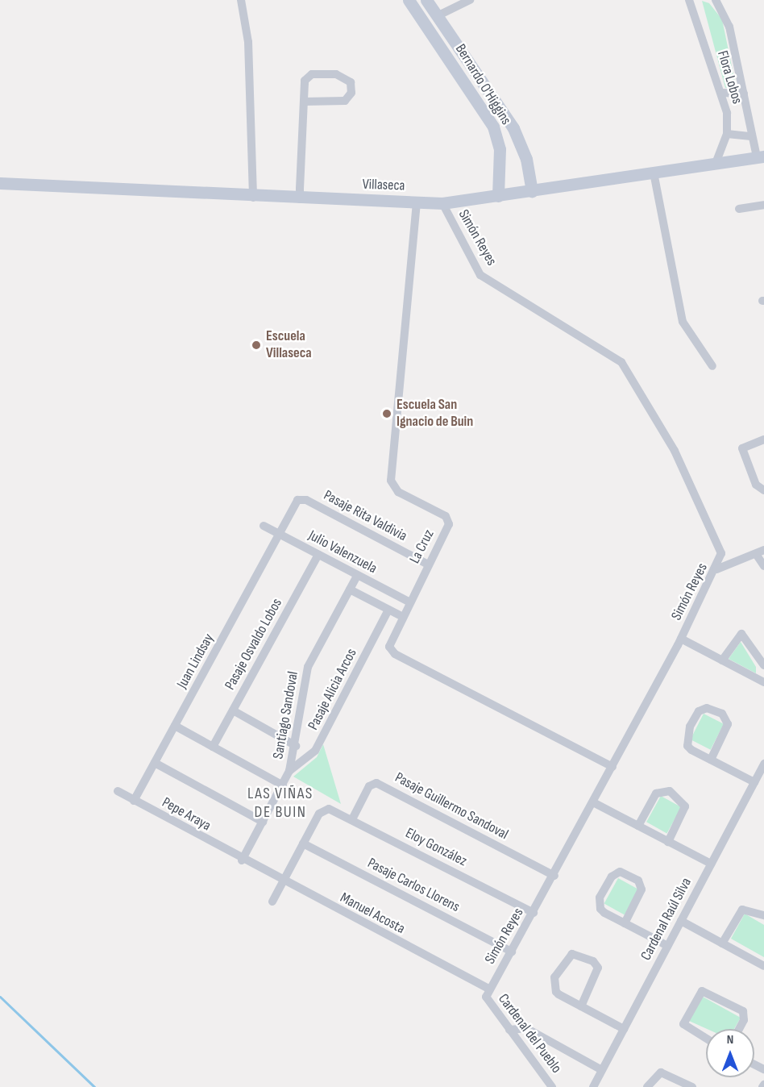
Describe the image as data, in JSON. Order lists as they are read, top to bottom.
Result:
{
  "streets": {
    "main road": ["Bernardo O'Higgins", "Villaseca"],
    "street": [
      "Flora Lobos",
      "Simón Reyes",
      "Pasaje Rita Valdivia",
      "La Cruz",
      "Julio Valenzuela",
      "Pasaje Osvaldo Lobos",
      "Juan Lindsay",
      "Pasaje Alicia Arcos",
      "Santiago Sandoval",
      "Pasaje Guillermo Sandoval",
      "Pepe Araya",
      "Eloy González",
      "Pasaje Carlos Llorens",
      "Manuel Acosta",
      "Cardenal Raúl Silva",
      "Cardenal del Pueblo"
    ]
  },
  "crossings": [
    ["Flora Lobos", "Villaseca"],
    ["Bernardo O'Higgins", "Villaseca"],
    ["Villaseca", "Simón Reyes"],
    ["Villaseca", "La Cruz"],
    ["Simón Reyes", "La Cruz"],
    ["Simón Reyes", "Pasaje Guillermo Sandoval"],
    ["Simón Reyes", "Eloy González"],
    ["Simón Reyes", "Pasaje Carlos Llorens"],
    ["Simón Reyes", "Manuel Acosta"],
    ["Simón Reyes", "Cardenal del Pueblo"],
    ["Pasaje Rita Valdivia", "La Cruz"],
    ["Pasaje Rita Valdivia", "Julio Valenzuela"],
    ["Pasaje Rita Valdivia", "Juan Lindsay"],
    ["La Cruz", "Julio Valenzuela"],
    ["Julio Valenzuela", "Pasaje Osvaldo Lobos"],
    ["Julio Valenzuela", "Juan Lindsay"],
    ["Julio Valenzuela", "Pasaje Alicia Arcos"],
    ["Julio Valenzuela", "Santiago Sandoval"],
    ["Juan Lindsay", "Pepe Araya"],
    ["Pasaje Alicia Arcos", "Santiago Sandoval"],
    ["Santiago Sandoval", "Pepe Araya"],
    ["Santiago Sandoval", "Manuel Acosta"],
    ["Pasaje Guillermo Sandoval", "Eloy González"],
    ["Pepe Araya", "Manuel Acosta"],
    ["Eloy González", "Pasaje Carlos Llorens"],
    ["Manuel Acosta", "Cardenal del Pueblo"]
  ],
  "districts": ["LAS VIÑAS DE BUIN"],
  "places": ["Escuela Villaseca", "Escuela San Ignacio de Buin"],
  "north": "top"
}
